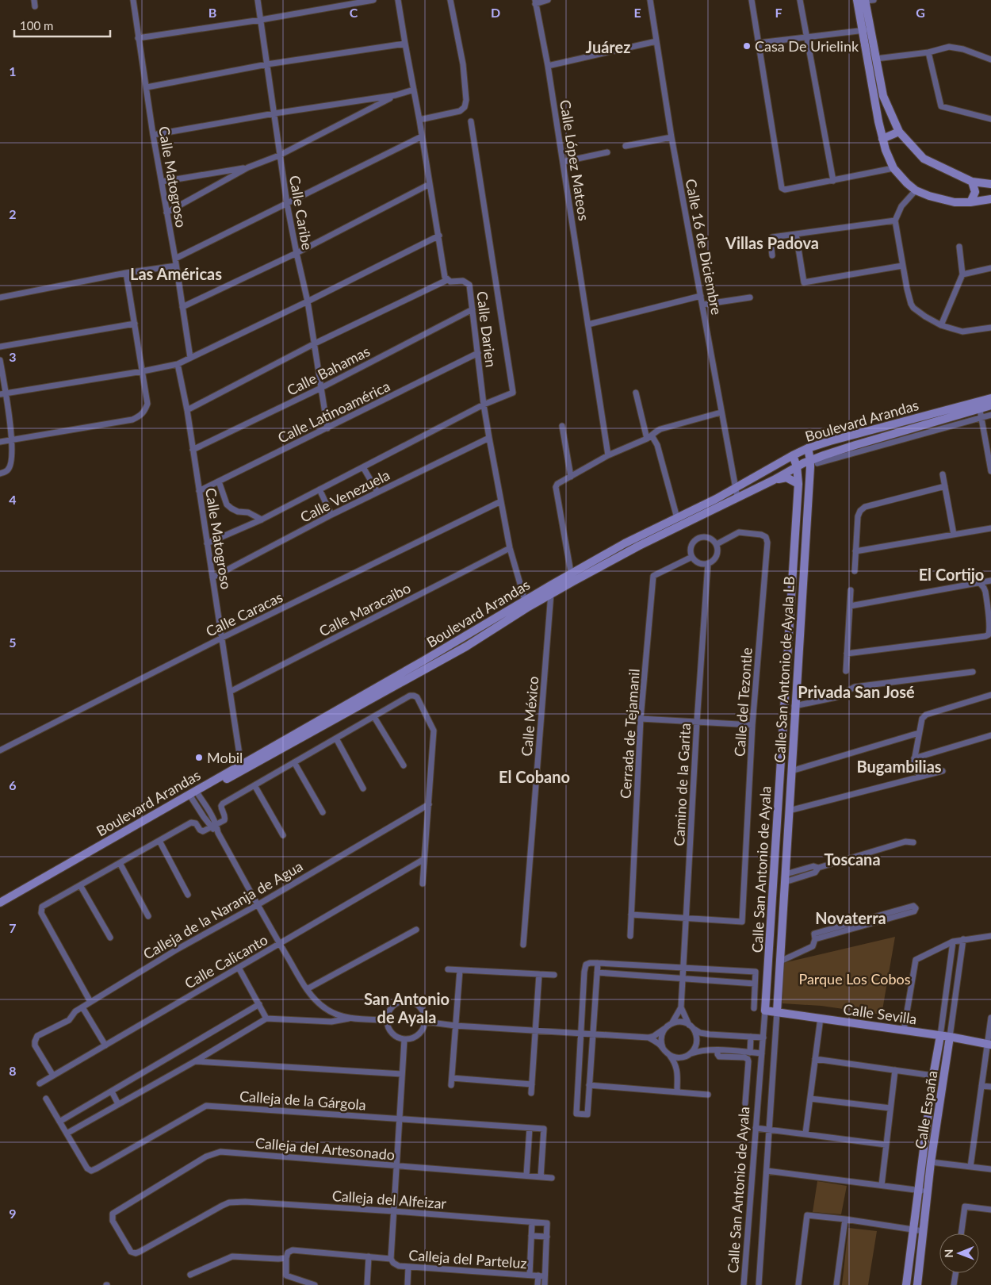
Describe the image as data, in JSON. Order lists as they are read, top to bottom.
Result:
{
  "streets": {
    "street": [
      "Calle López Mateos",
      "Calle Matogroso",
      "Calle Caribe",
      "Calle 16 de Diciembre",
      "Calle Darien",
      "Calle Bahamas",
      "Calle Latinoamérica",
      "Boulevard Arandas",
      "Calle Venezuela",
      "Calle Maracaibo",
      "Calle Caracas",
      "Calle San Antonio de Ayala LB",
      "Calle del Tezontle",
      "Calle México",
      "Cerrada de Tejamanil",
      "Camino de la Garita",
      "Calle San Antonio de Ayala",
      "Calleja de la Naranja de Agua",
      "Calle Calicanto",
      "Calle Sevilla",
      "Calleja de la Gárgola",
      "Calle España",
      "Calleja del Artesonado",
      "Calleja del Alfeizar",
      "Calleja del Parteluz"
    ]
  },
  "crossings": [
    ["Calle Matogroso", "Calle Bahamas"],
    ["Calle Matogroso", "Calle Latinoamérica"],
    ["Calle Matogroso", "Boulevard Arandas"],
    ["Calle Matogroso", "Calle Venezuela"],
    ["Calle Matogroso", "Calle Maracaibo"],
    ["Calle Matogroso", "Calle Caracas"],
    ["Calle Caribe", "Calle Bahamas"],
    ["Calle Caribe", "Calle Latinoamérica"],
    ["Calle 16 de Diciembre", "Boulevard Arandas"],
    ["Calle Darien", "Calle Bahamas"],
    ["Calle Darien", "Calle Latinoamérica"],
    ["Calle Darien", "Boulevard Arandas"],
    ["Calle Darien", "Calle Venezuela"],
    ["Calle Darien", "Calle Maracaibo"],
    ["Calle Darien", "Calle Caracas"],
    ["Boulevard Arandas", "Calle San Antonio de Ayala LB"],
    ["Boulevard Arandas", "Calle México"],
    ["Boulevard Arandas", "Calle San Antonio de Ayala"],
    ["Calle San Antonio de Ayala LB", "Calle Sevilla"],
    ["Calle del Tezontle", "Cerrada de Tejamanil"],
    ["Calle del Tezontle", "Camino de la Garita"],
    ["Cerrada de Tejamanil", "Camino de la Garita"],
    ["Calle San Antonio de Ayala", "Calle Sevilla"],
    ["Calleja de la Naranja de Agua", "Calle Calicanto"],
    ["Calle Sevilla", "Calle España"],
    ["Calleja de la Gárgola", "Calleja del Artesonado"],
    ["Calleja del Artesonado", "Calleja del Alfeizar"]
  ],
  "districts": [
    "Juárez",
    "Villas Padova",
    "Las Américas",
    "El Cortijo",
    "Privada San José",
    "Bugambilias",
    "El Cobano",
    "Toscana",
    "Novaterra",
    "San Antonio de Ayala"
  ],
  "parks": ["Parque Los Cobos"],
  "places": ["Casa De Urielink", "Mobil"],
  "scale_bar": "100 m",
  "north": "left",
  "grid": {
    "columns": [
      "B",
      "C",
      "D",
      "E",
      "F",
      "G"
    ],
    "rows": [
      "1",
      "2",
      "3",
      "4",
      "5",
      "6",
      "7",
      "8",
      "9"
    ]
  }
}
